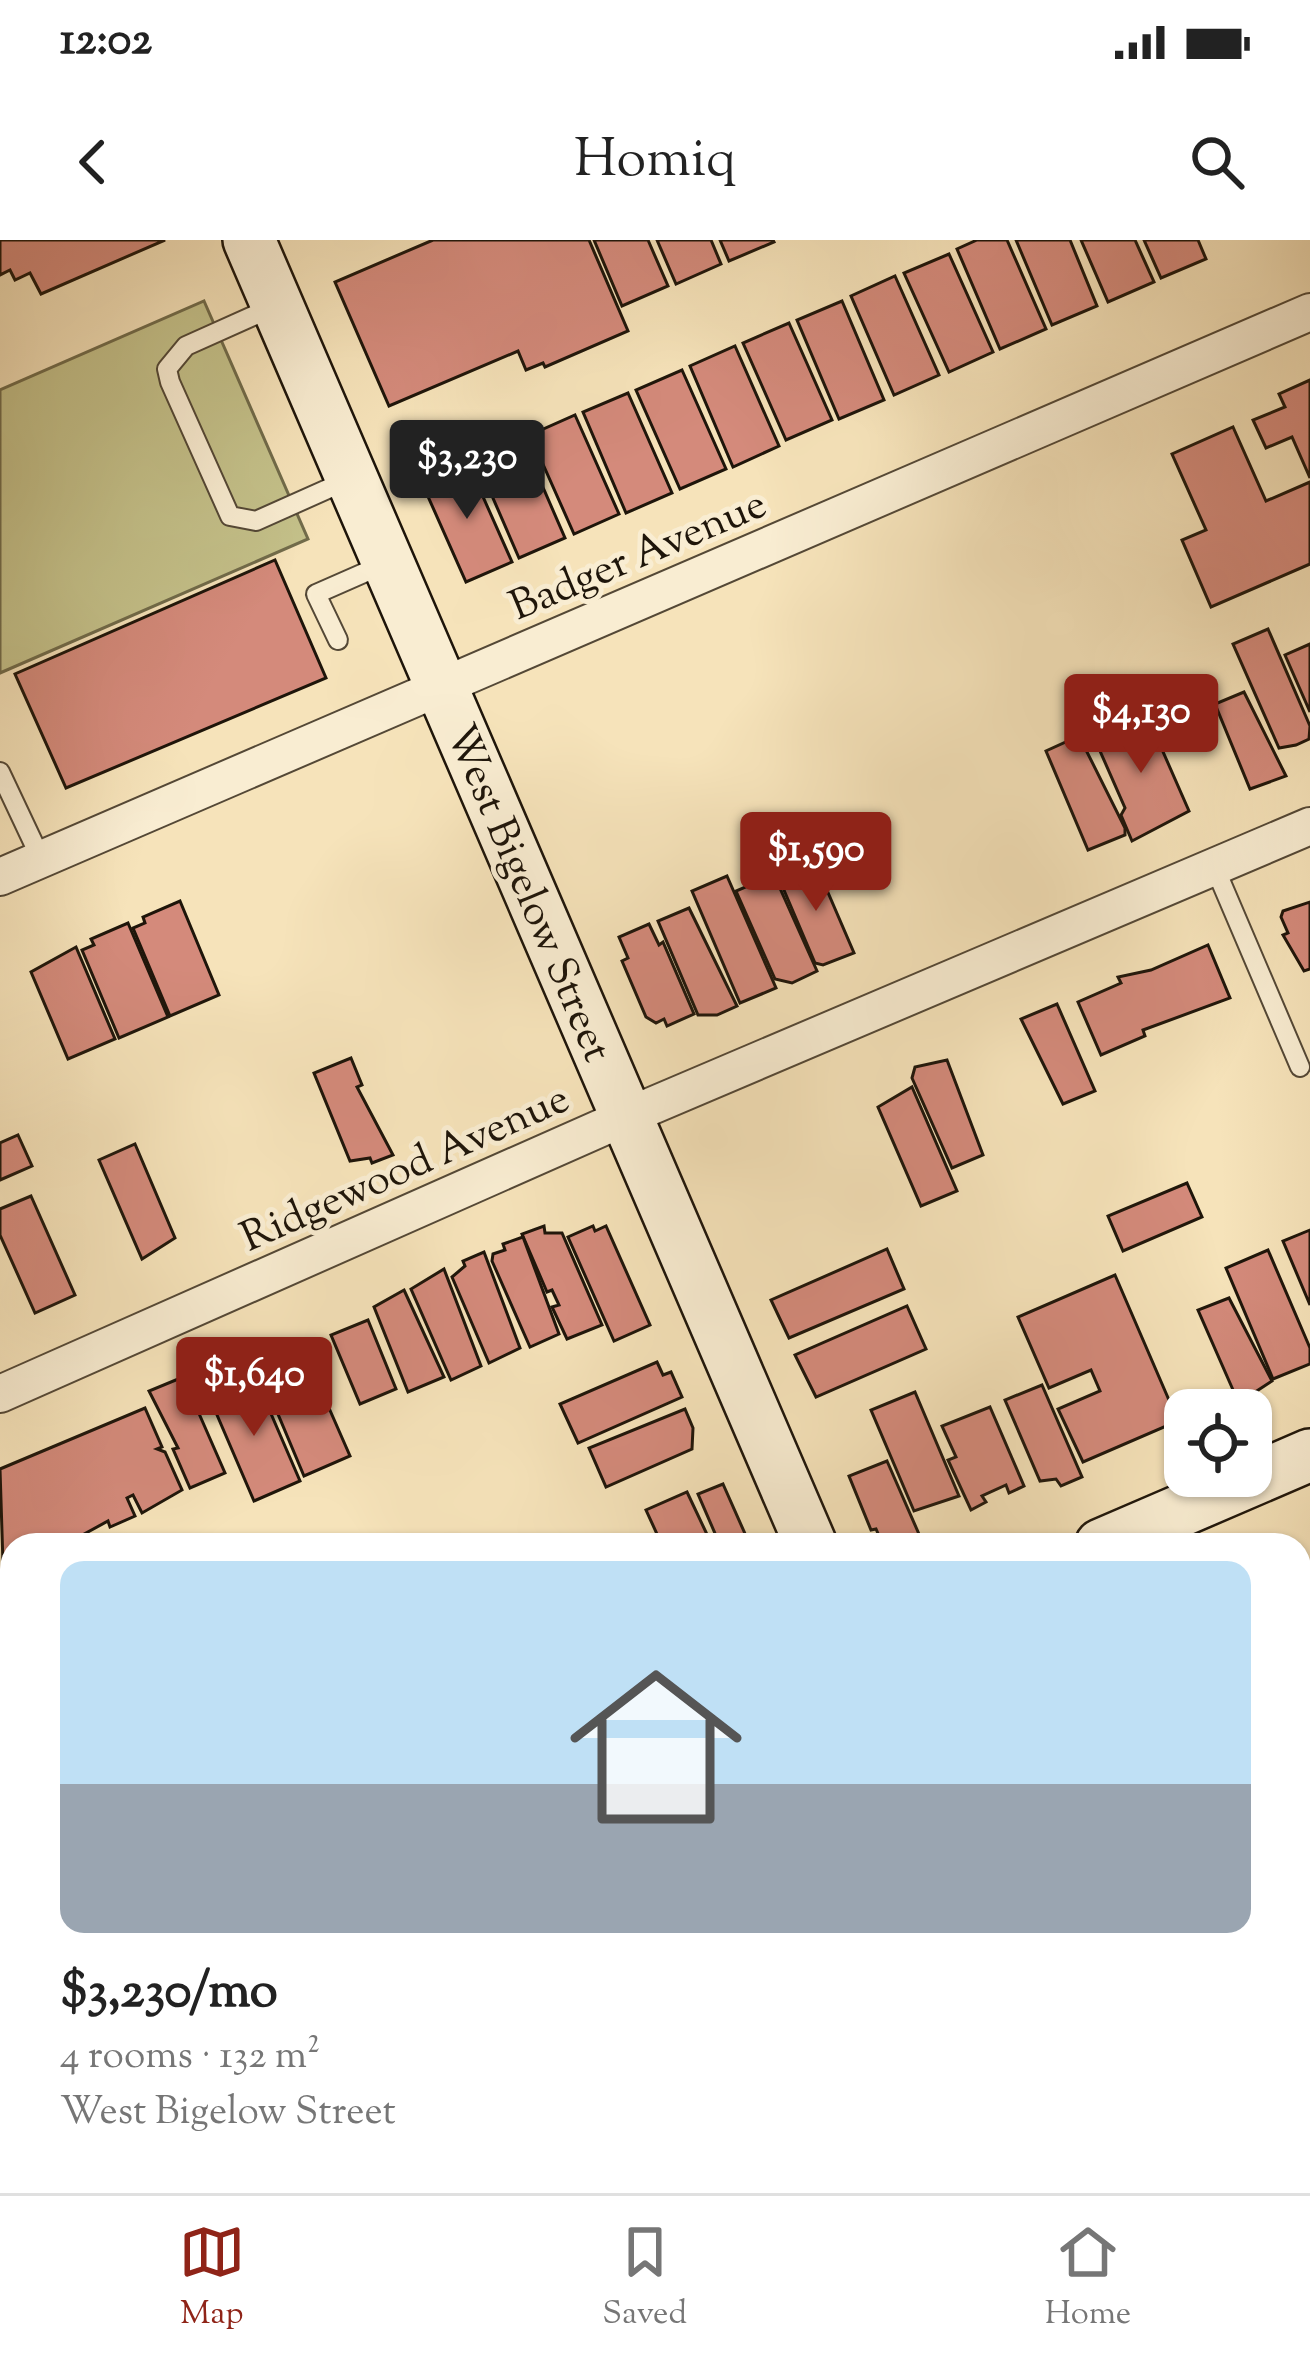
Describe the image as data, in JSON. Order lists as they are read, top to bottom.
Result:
{
  "streets": {
    "street": ["Badger Avenue", "West Bigelow Street", "Ridgewood Avenue"]
  },
  "crossings": [
    ["Badger Avenue", "West Bigelow Street"],
    ["West Bigelow Street", "Ridgewood Avenue"]
  ],
  "page": {
    "status": "12:02",
    "header": "Homiq",
    "price": [
      "$3,230",
      "$4,130",
      "$1,590",
      "$1,640"
    ],
    "list": [
      {
        "name": "$3,230/mo",
        "note": "4 rooms · 132 m² · West Bigelow Street"
      }
    ],
    "tabs": ["Map", "Saved", "Home"]
  }
}
